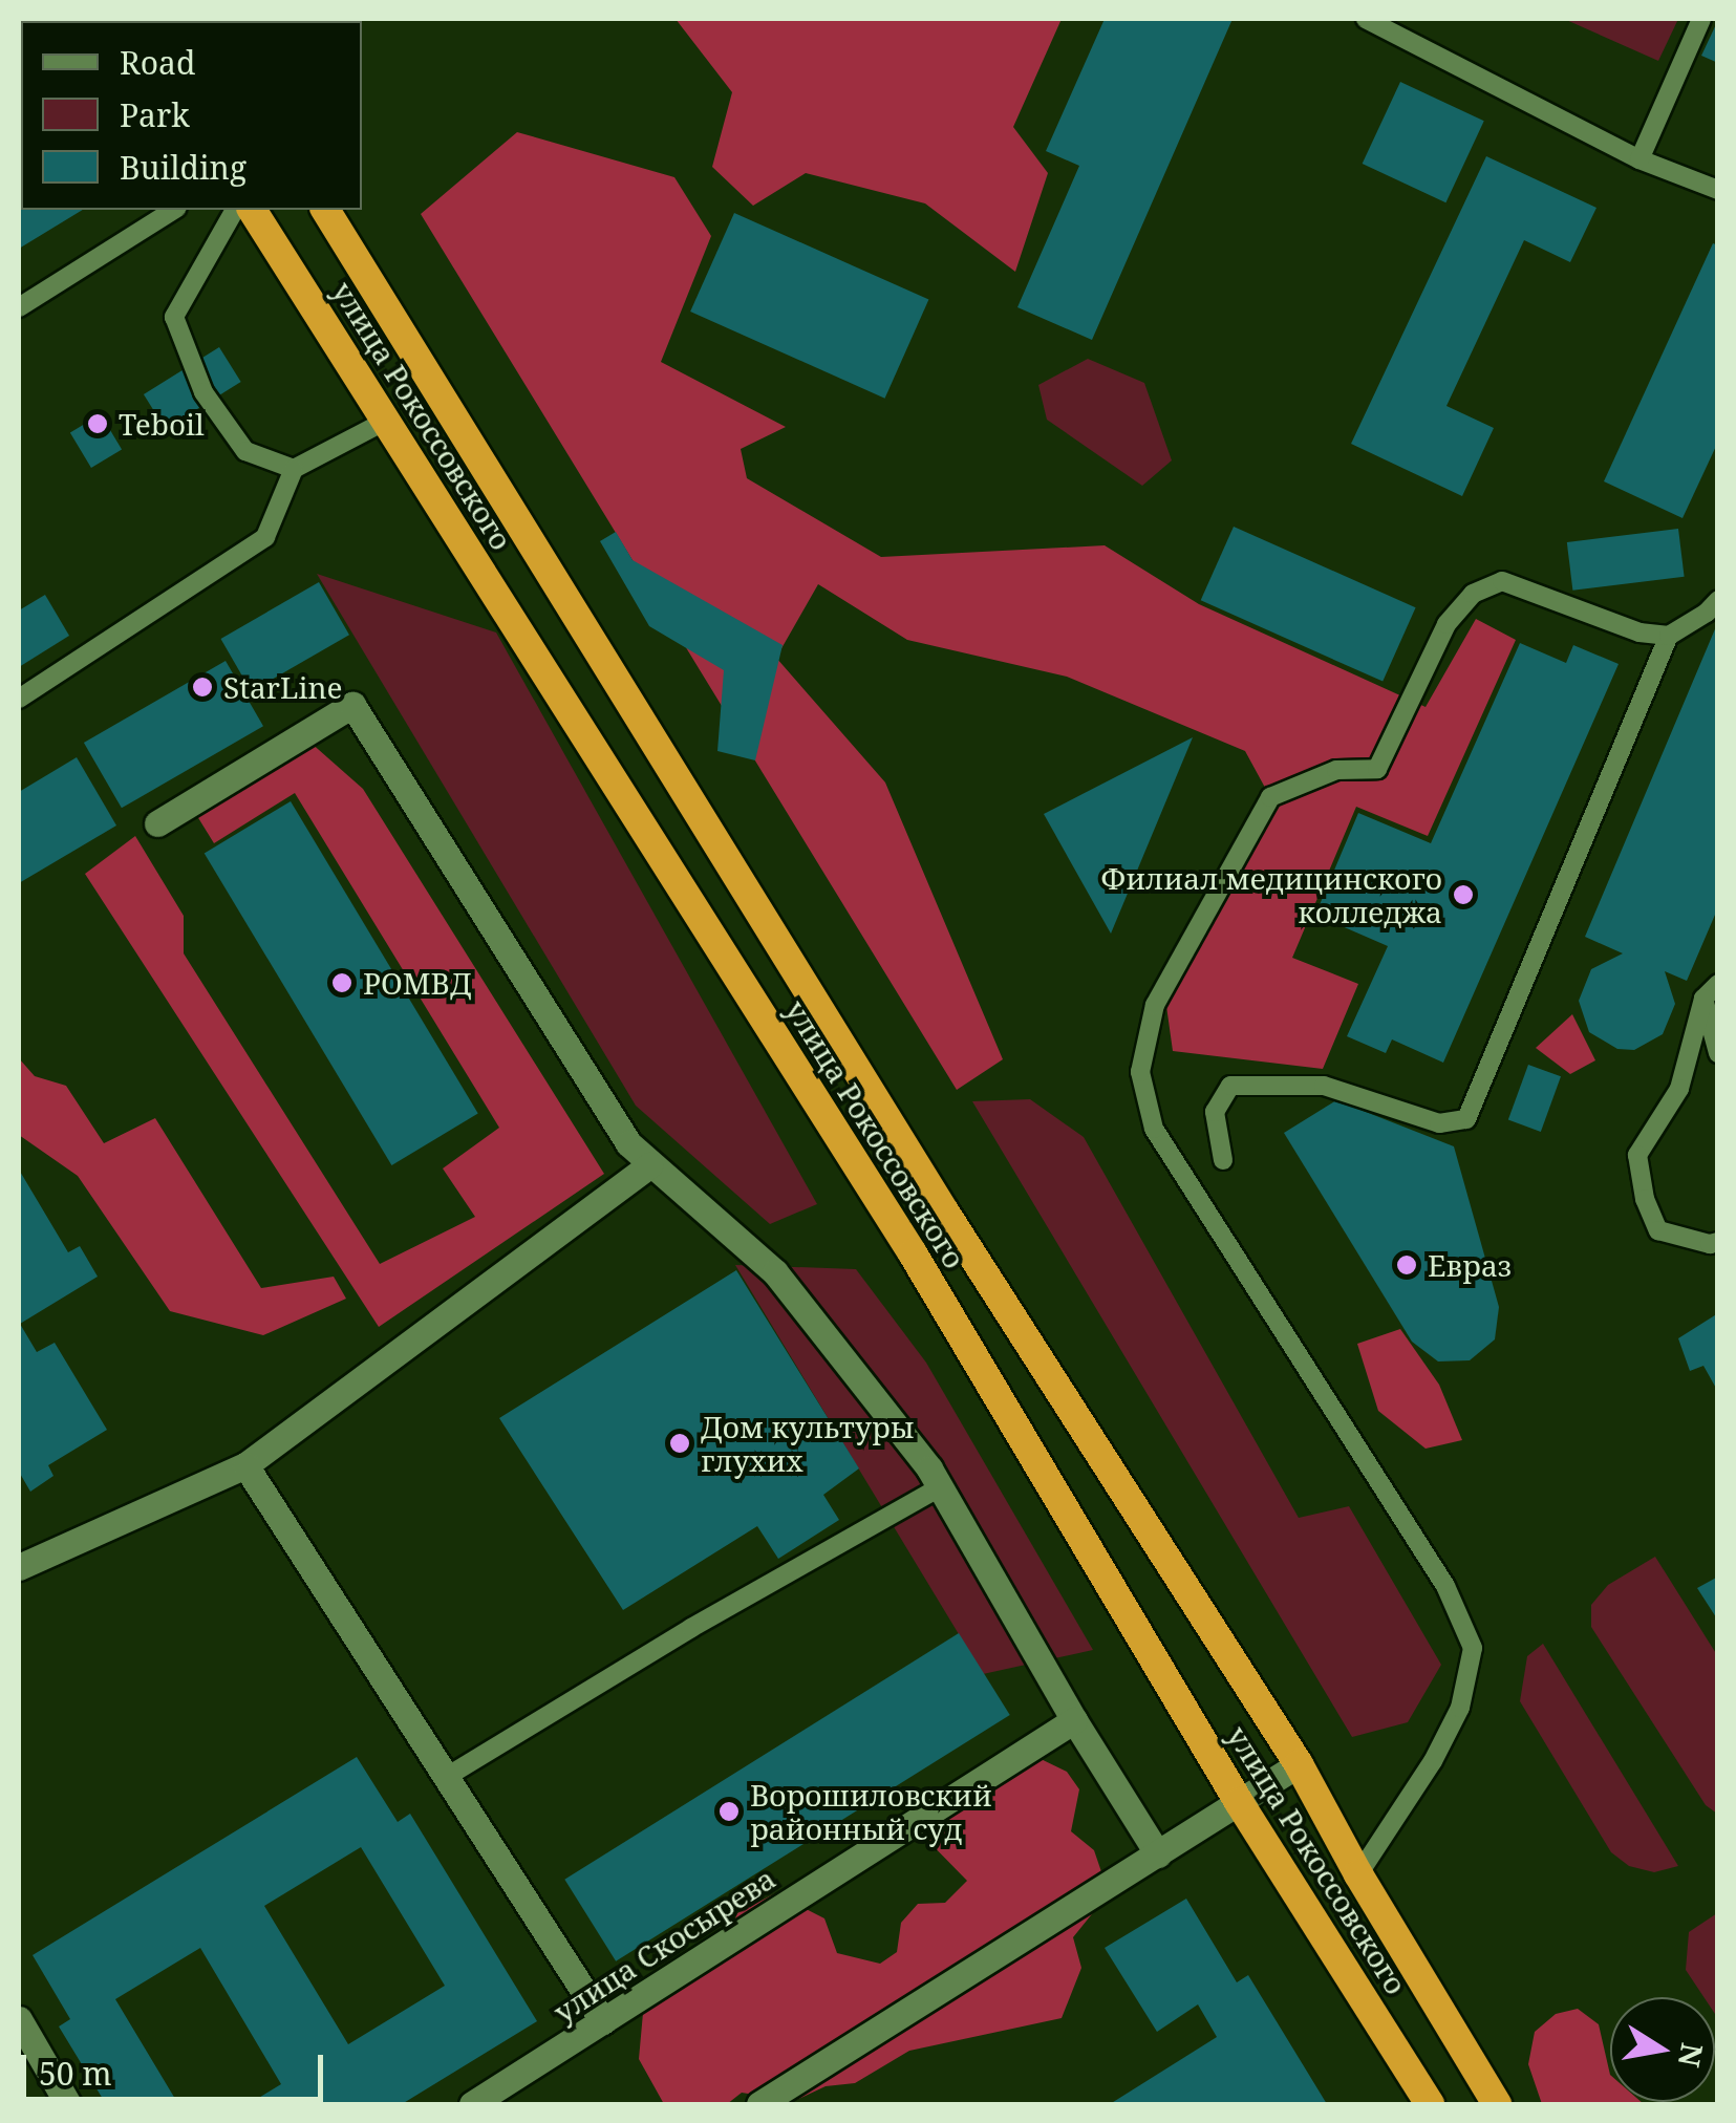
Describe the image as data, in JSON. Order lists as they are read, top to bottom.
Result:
{
  "streets": {
    "highway": ["улица Рокоссовского"],
    "street": ["улица Скосырева"]
  },
  "places": [
    "Teboil",
    "StarLine",
    "Филиал медицинского колледжа",
    "РОМВД",
    "Евраз",
    "Дом культуры глухих",
    "Ворошиловский районный суд"
  ],
  "legend": ["Road", "Park", "Building"],
  "scale_bar": "50 m",
  "north": "right"
}
